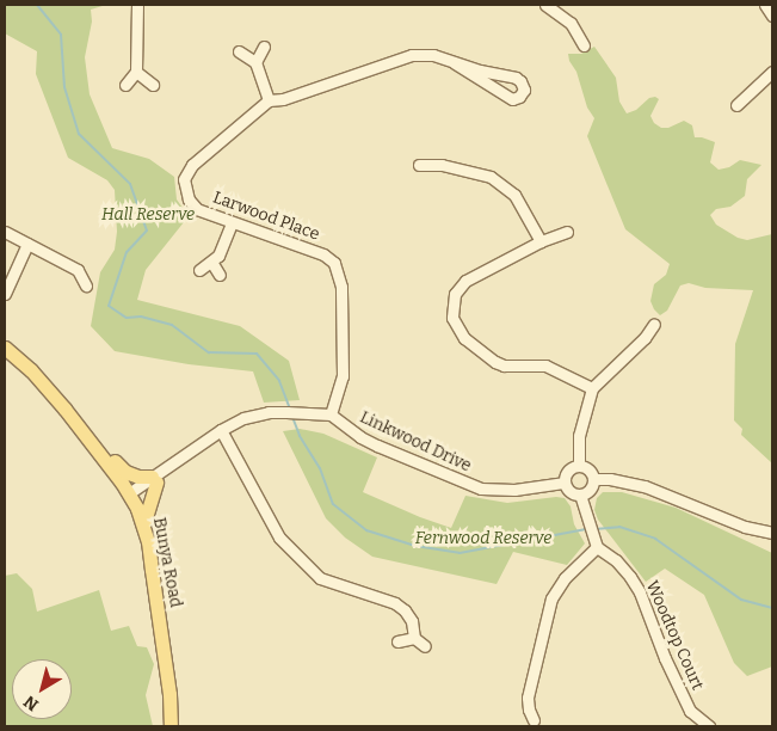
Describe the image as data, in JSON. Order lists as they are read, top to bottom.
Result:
{
  "streets": {
    "main road": ["Bunya Road"],
    "street": ["Larwood Place", "Linkwood Drive", "Woodtop Court"]
  },
  "crossings": [
    ["Larwood Place", "Linkwood Drive"]
  ],
  "parks": ["Hall Reserve", "Fernwood Reserve"],
  "north": "bottom left"
}
